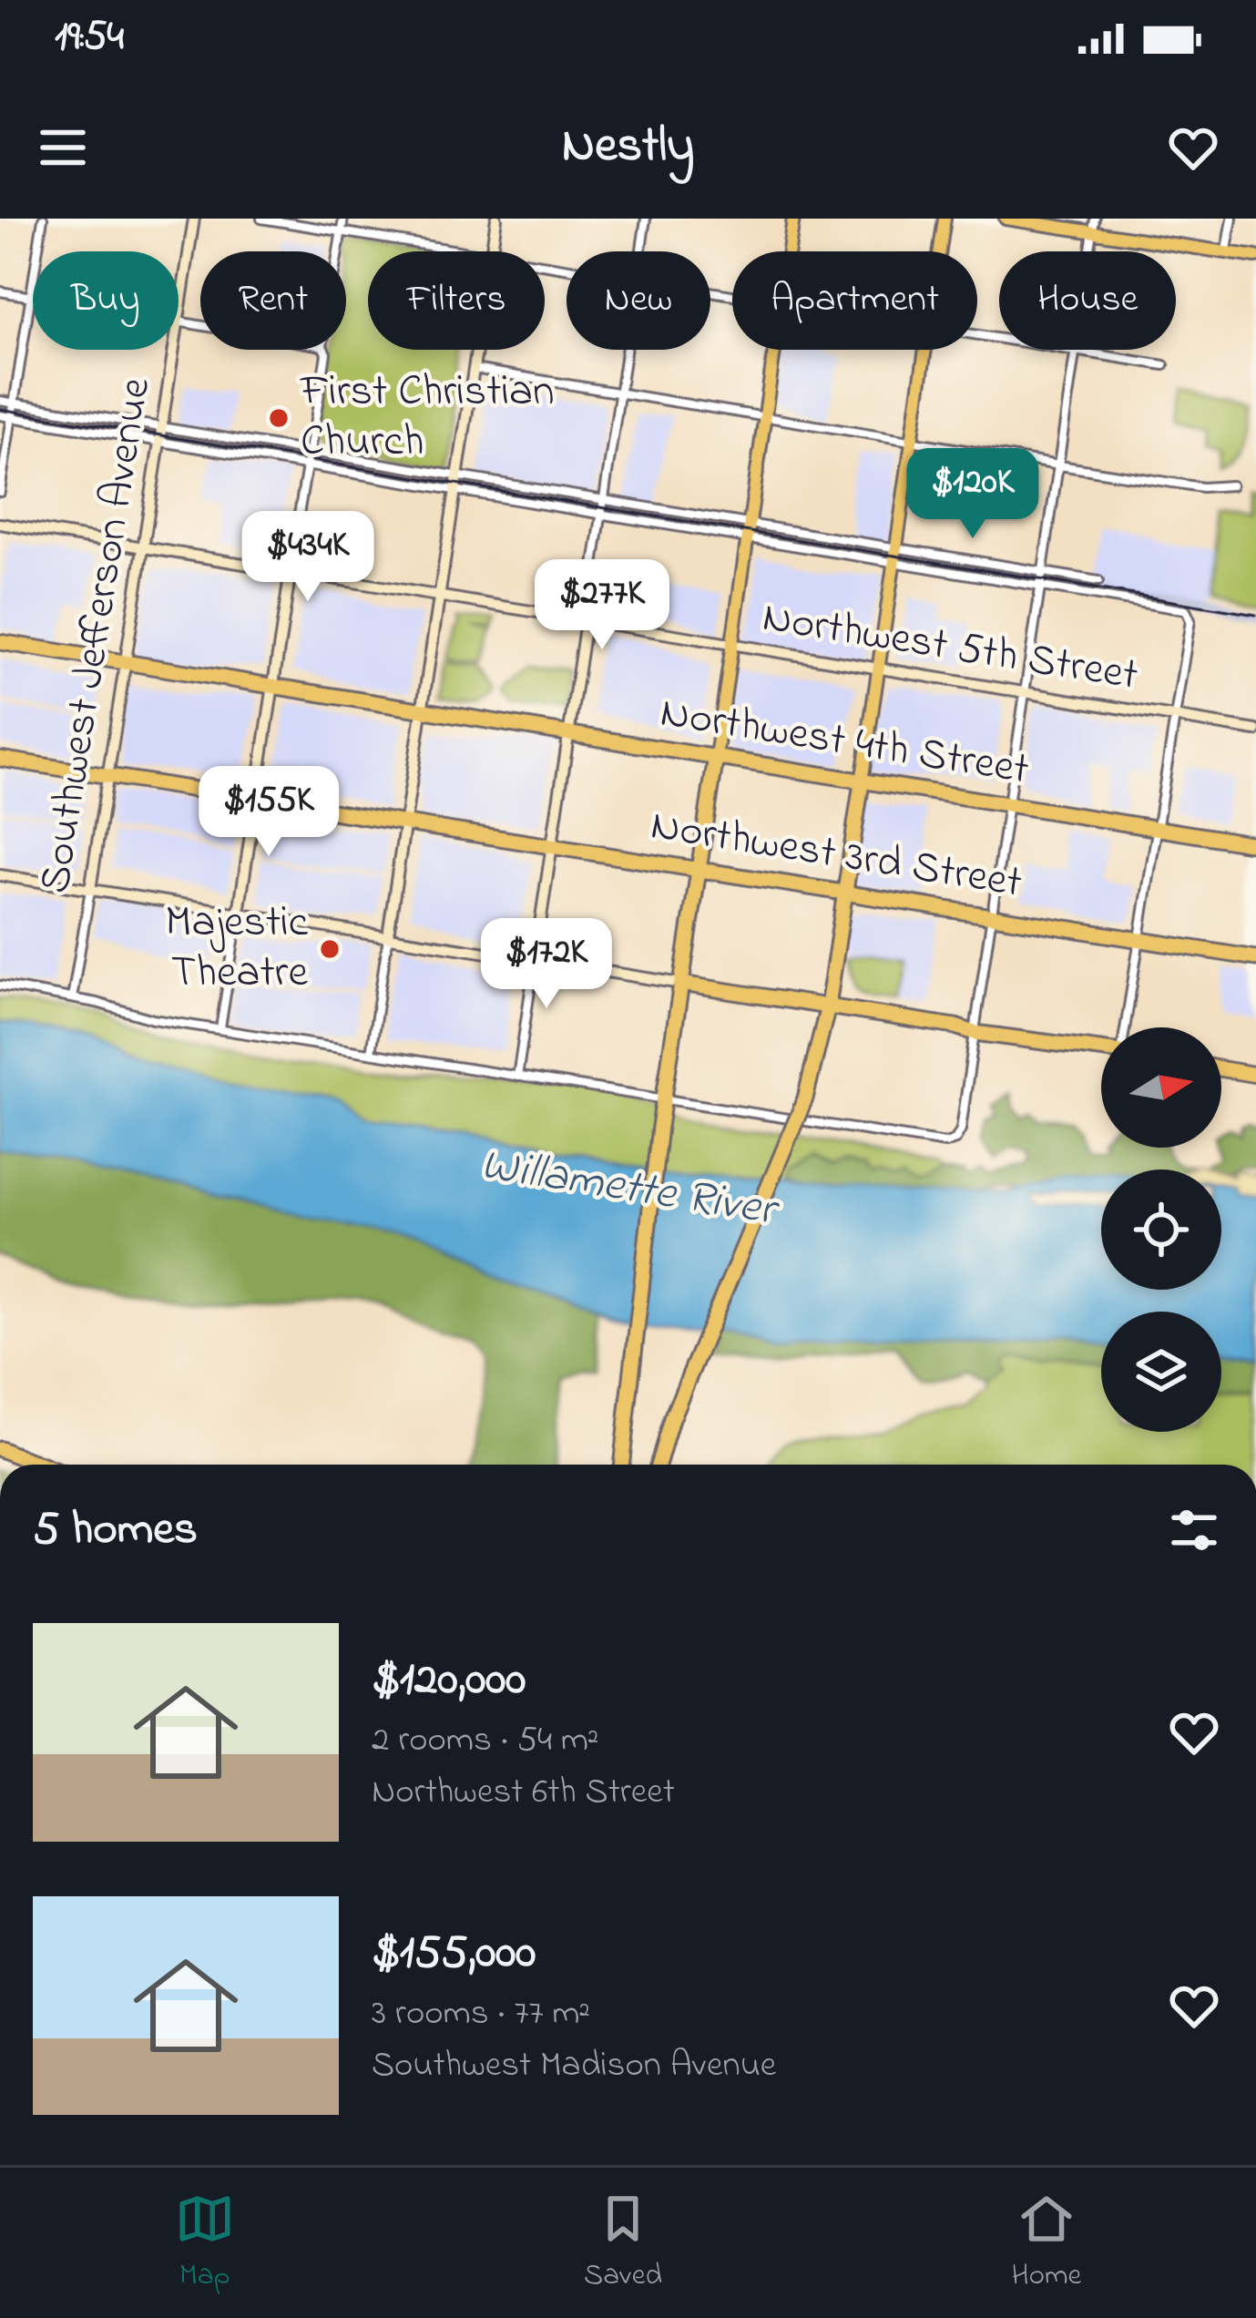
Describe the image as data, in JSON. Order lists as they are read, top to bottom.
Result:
{
  "streets": {
    "highway": ["Northwest 4th Street", "Northwest 3rd Street"],
    "street": ["Southwest Jefferson Avenue", "Northwest 5th Street"]
  },
  "crossings": [
    ["Southwest Jefferson Avenue", "Northwest 5th Street"],
    ["Southwest Jefferson Avenue", "Northwest 4th Street"],
    ["Southwest Jefferson Avenue", "Northwest 3rd Street"]
  ],
  "water": ["Willamette River"],
  "places": ["First Christian Church", "Majestic Theatre"],
  "north": "right",
  "page": {
    "status": "19:54",
    "header": "Nestly",
    "chip": [
      "Buy",
      "Rent",
      "Filters",
      "New",
      "Apartment",
      "House"
    ],
    "price": [
      "$120K",
      "$434K",
      "$277K",
      "$155K",
      "$172K"
    ],
    "heading": "5 homes",
    "list": [
      {
        "name": "$120,000",
        "note": "2 rooms · 54 m² · Northwest 6th Street"
      },
      {
        "name": "$155,000",
        "note": "3 rooms · 77 m² · Southwest Madison Avenue"
      }
    ],
    "tabs": ["Map", "Saved", "Home"]
  }
}
